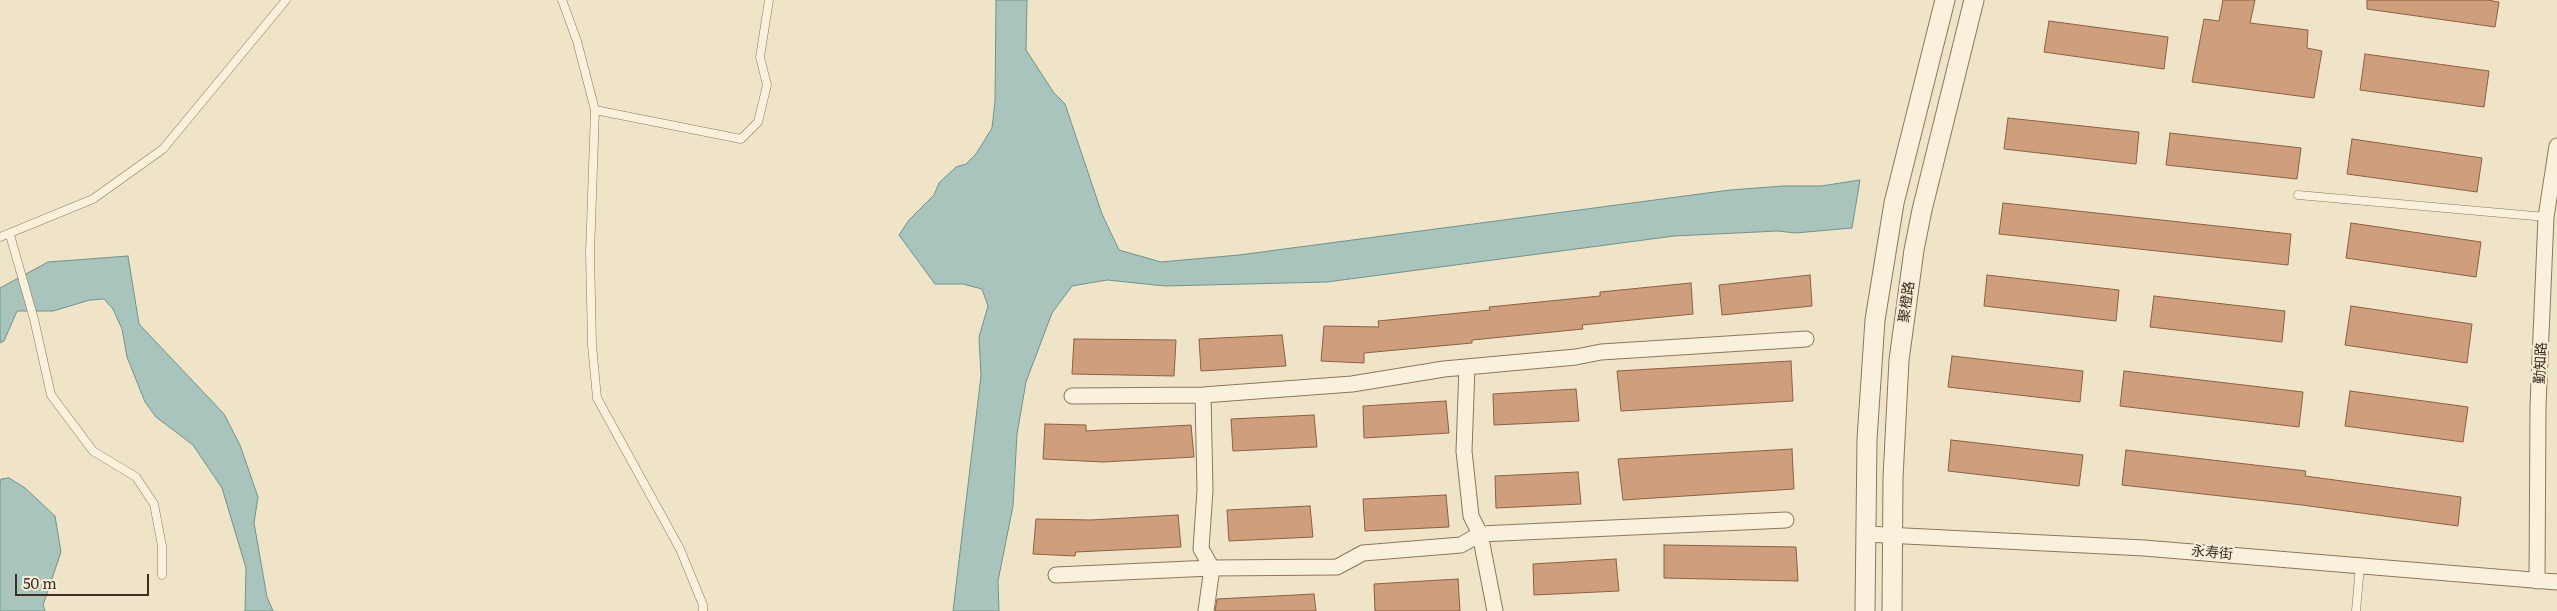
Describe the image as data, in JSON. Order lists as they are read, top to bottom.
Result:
{
  "streets": {
    "street": ["聚橙路", "勤知路", "永寿街"]
  },
  "crossings": [
    ["聚橙路", "永寿街"],
    ["勤知路", "永寿街"]
  ],
  "scale_bar": "50 m"
}
